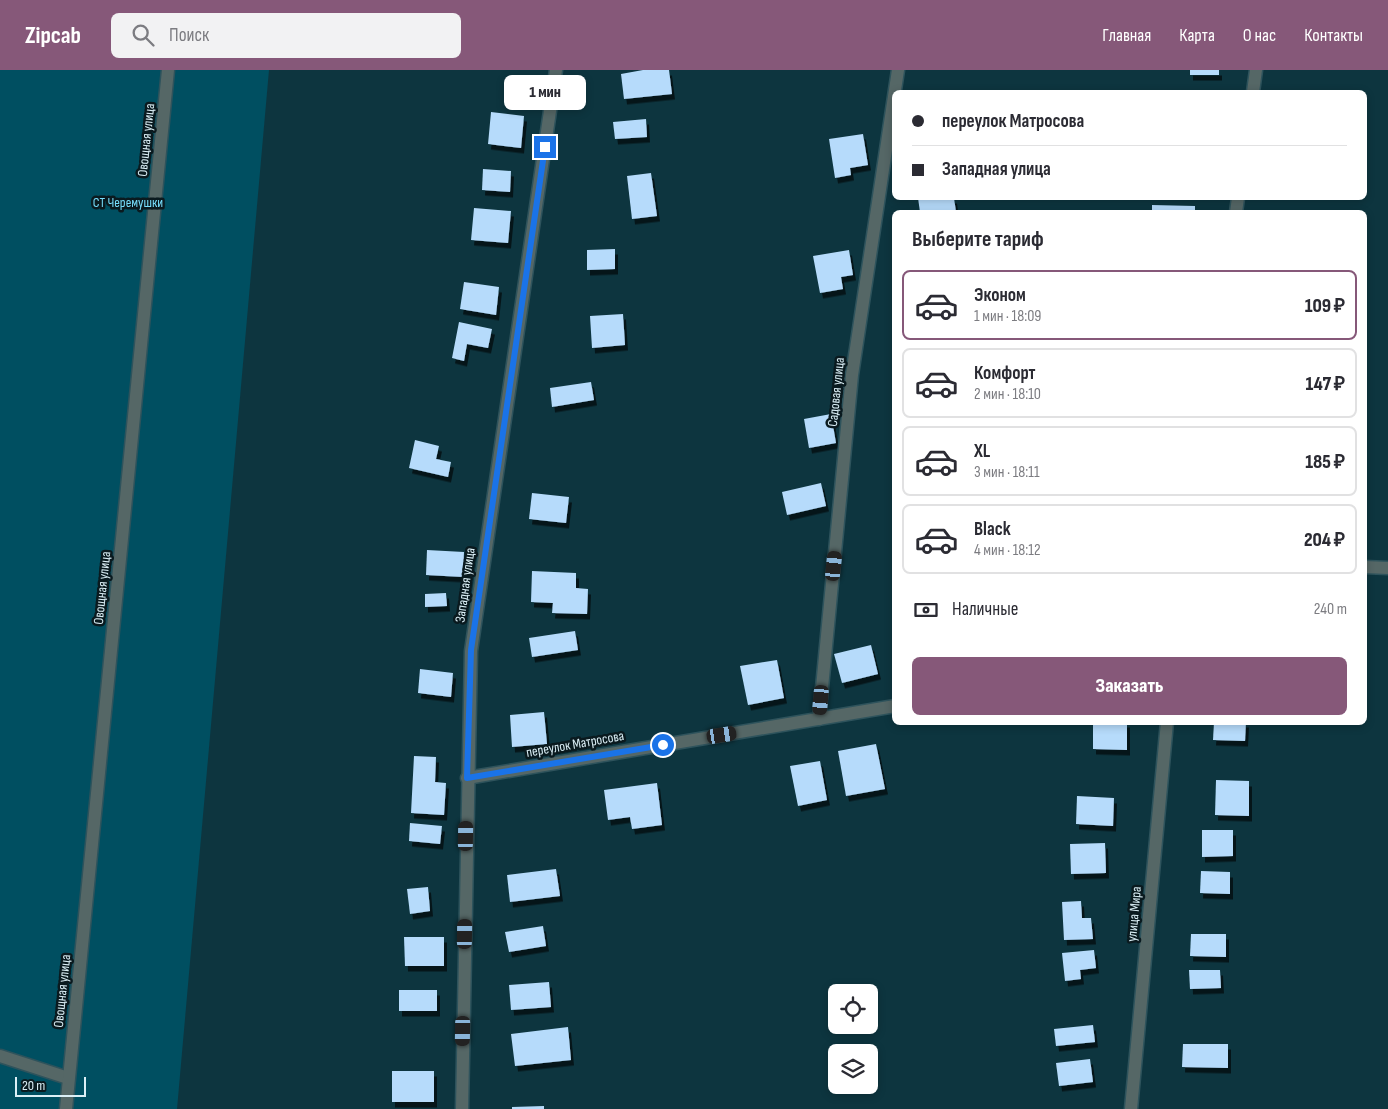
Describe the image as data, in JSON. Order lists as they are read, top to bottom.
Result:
{
  "streets": {
    "street": [
      "Овощная улица",
      "Садовая улица",
      "Западная улица",
      "переулок Матросова",
      "улица Мира"
    ]
  },
  "crossings": [
    ["Садовая улица", "переулок Матросова"],
    ["Западная улица", "переулок Матросова"]
  ],
  "parks": ["СТ Черемушки"],
  "scale_bar": "20 m",
  "page": {
    "header": "Zipcab",
    "search": "Поиск",
    "nav": [
      "Главная",
      "Карта",
      "О нас",
      "Контакты"
    ],
    "bubble": "1 мин",
    "banner": ["переулок Матросова", "Западная улица"],
    "heading": "Выберите тариф",
    "list": [
      {
        "name": "Эконом",
        "note": "1 мин · 18:09",
        "value": "109 ₽"
      },
      {
        "name": "Комфорт",
        "note": "2 мин · 18:10",
        "value": "147 ₽"
      },
      {
        "name": "XL",
        "note": "3 мин · 18:11",
        "value": "185 ₽"
      },
      {
        "name": "Black",
        "note": "4 мин · 18:12",
        "value": "204 ₽"
      }
    ],
    "pay": ["Наличные", "240 m"],
    "buttons": "Заказать",
    "scale": "20 m"
  }
}
